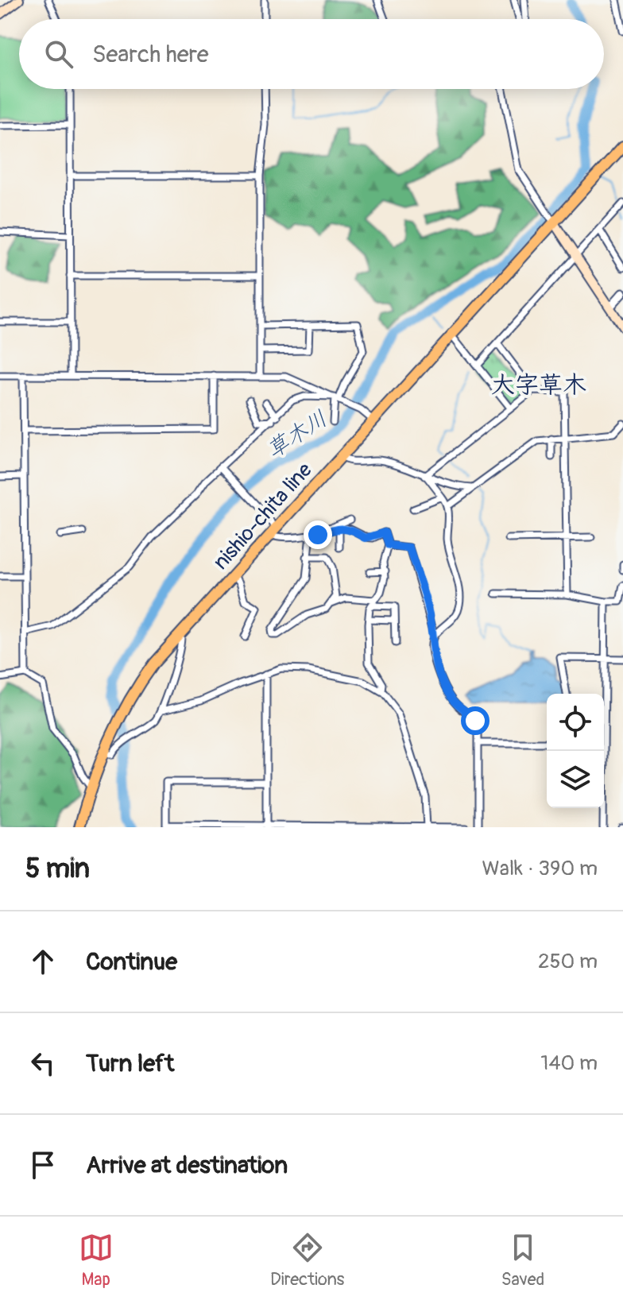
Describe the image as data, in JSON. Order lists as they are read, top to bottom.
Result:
{
  "streets": {
    "main road": ["nishio-chita line"]
  },
  "districts": ["大字草木"],
  "water": ["草木川"],
  "page": {
    "search": "Search here",
    "heading": ["5 min", "Walk · 390 m"],
    "list": [
      ["Continue", "250 m"],
      ["Turn left", "140 m"],
      "Arrive at destination"
    ],
    "nav": ["Map", "Directions", "Saved"]
  }
}
